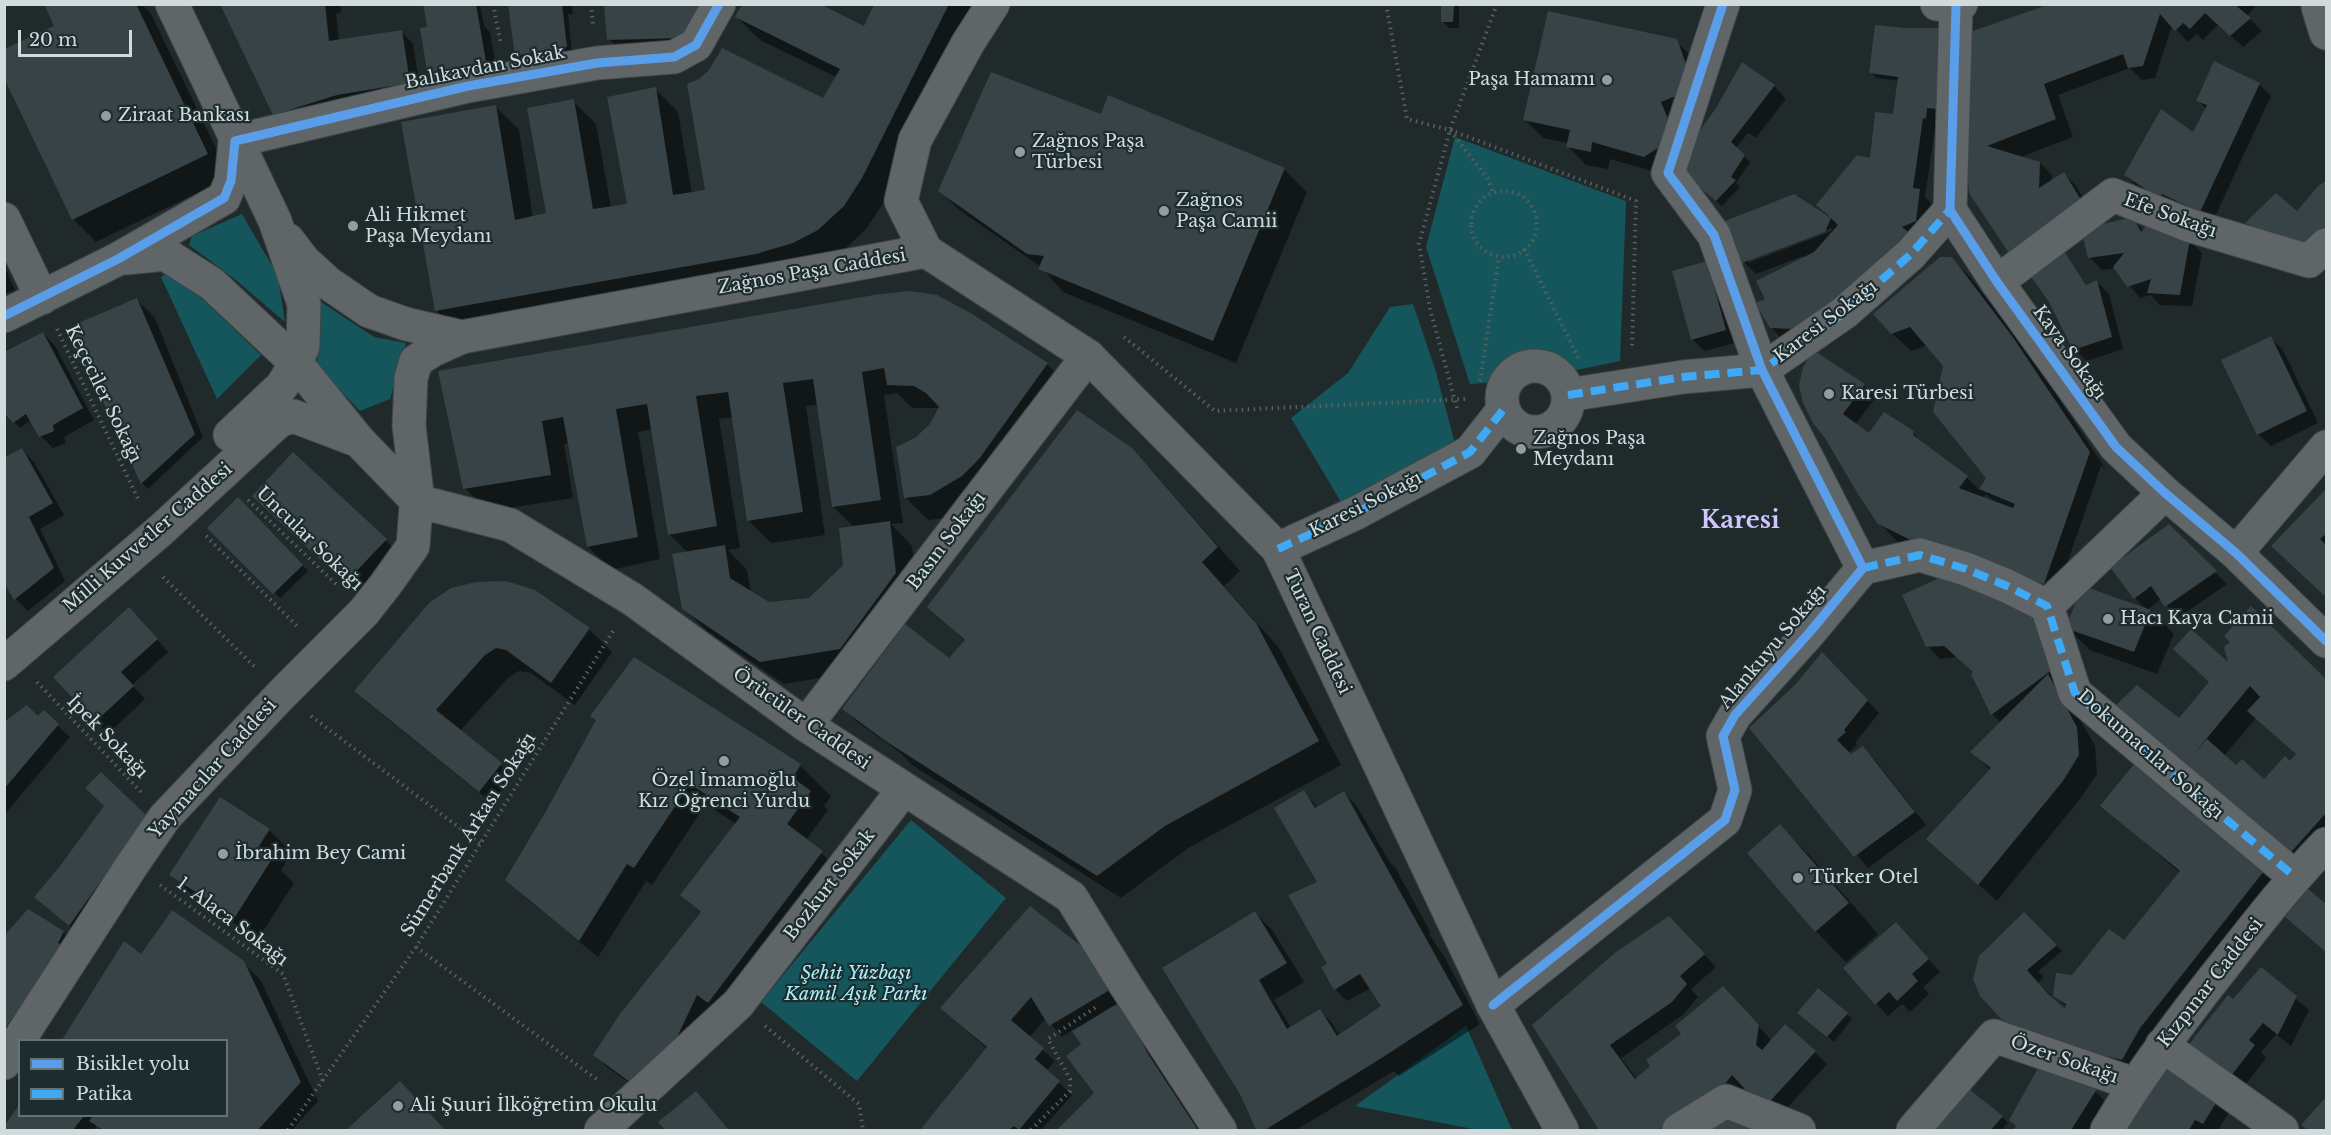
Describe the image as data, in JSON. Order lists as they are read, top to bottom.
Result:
{
  "streets": {
    "street": [
      "Balıkavdan Sokak",
      "Efe Sokağı",
      "Zağnos Paşa Caddesi",
      "Karesi Sokağı",
      "Kaya Sokağı",
      "Milli Kuvvetler Caddesi",
      "Basın Sokağı",
      "Turan Caddesi",
      "Alankuyu Sokağı",
      "Örücüler Caddesi",
      "Dokumacılar Sokağı",
      "Yaymacılar Caddesi",
      "Bozkurt Sokak",
      "Kızpınar Caddesi",
      "Özer Sokağı"
    ],
    "path": [
      "Keçeciler Sokağı",
      "Uncular Sokağı",
      "İpek Sokağı",
      "Sümerbank Arkası Sokağı",
      "1. Alaca Sokağı"
    ]
  },
  "crossings": [
    ["Efe Sokağı", "Kaya Sokağı"],
    ["Zağnos Paşa Caddesi", "Turan Caddesi"],
    ["Zağnos Paşa Caddesi", "Yaymacılar Caddesi"],
    ["Karesi Sokağı", "Kaya Sokağı"],
    ["Karesi Sokağı", "Turan Caddesi"],
    ["Milli Kuvvetler Caddesi", "İpek Sokağı"],
    ["Uncular Sokağı", "Yaymacılar Caddesi"],
    ["Basın Sokağı", "Turan Caddesi"],
    ["Basın Sokağı", "Örücüler Caddesi"],
    ["Turan Caddesi", "Alankuyu Sokağı"],
    ["Örücüler Caddesi", "Yaymacılar Caddesi"],
    ["Örücüler Caddesi", "Sümerbank Arkası Sokağı"],
    ["Örücüler Caddesi", "Bozkurt Sokak"],
    ["İpek Sokağı", "Yaymacılar Caddesi"],
    ["Dokumacılar Sokağı", "Kızpınar Caddesi"],
    ["Yaymacılar Caddesi", "1. Alaca Sokağı"],
    ["Sümerbank Arkası Sokağı", "1. Alaca Sokağı"],
    ["Kızpınar Caddesi", "Özer Sokağı"]
  ],
  "districts": ["Karesi"],
  "parks": ["Şehit Yüzbaşı Kamil Aşık Parkı"],
  "places": [
    "Paşa Hamamı",
    "Ziraat Bankası",
    "Zağnos Paşa Türbesi",
    "Zağnos Paşa Camii",
    "Ali Hikmet Paşa Meydanı",
    "Karesi Türbesi",
    "Zağnos Paşa Meydanı",
    "Hacı Kaya Camii",
    "Özel İmamoğlu Kız Öğrenci Yurdu",
    "İbrahim Bey Cami",
    "Türker Otel",
    "Ali Şuuri İlköğretim Okulu"
  ],
  "legend": ["Bisiklet yolu", "Patika"],
  "scale_bar": "20 m"
}
